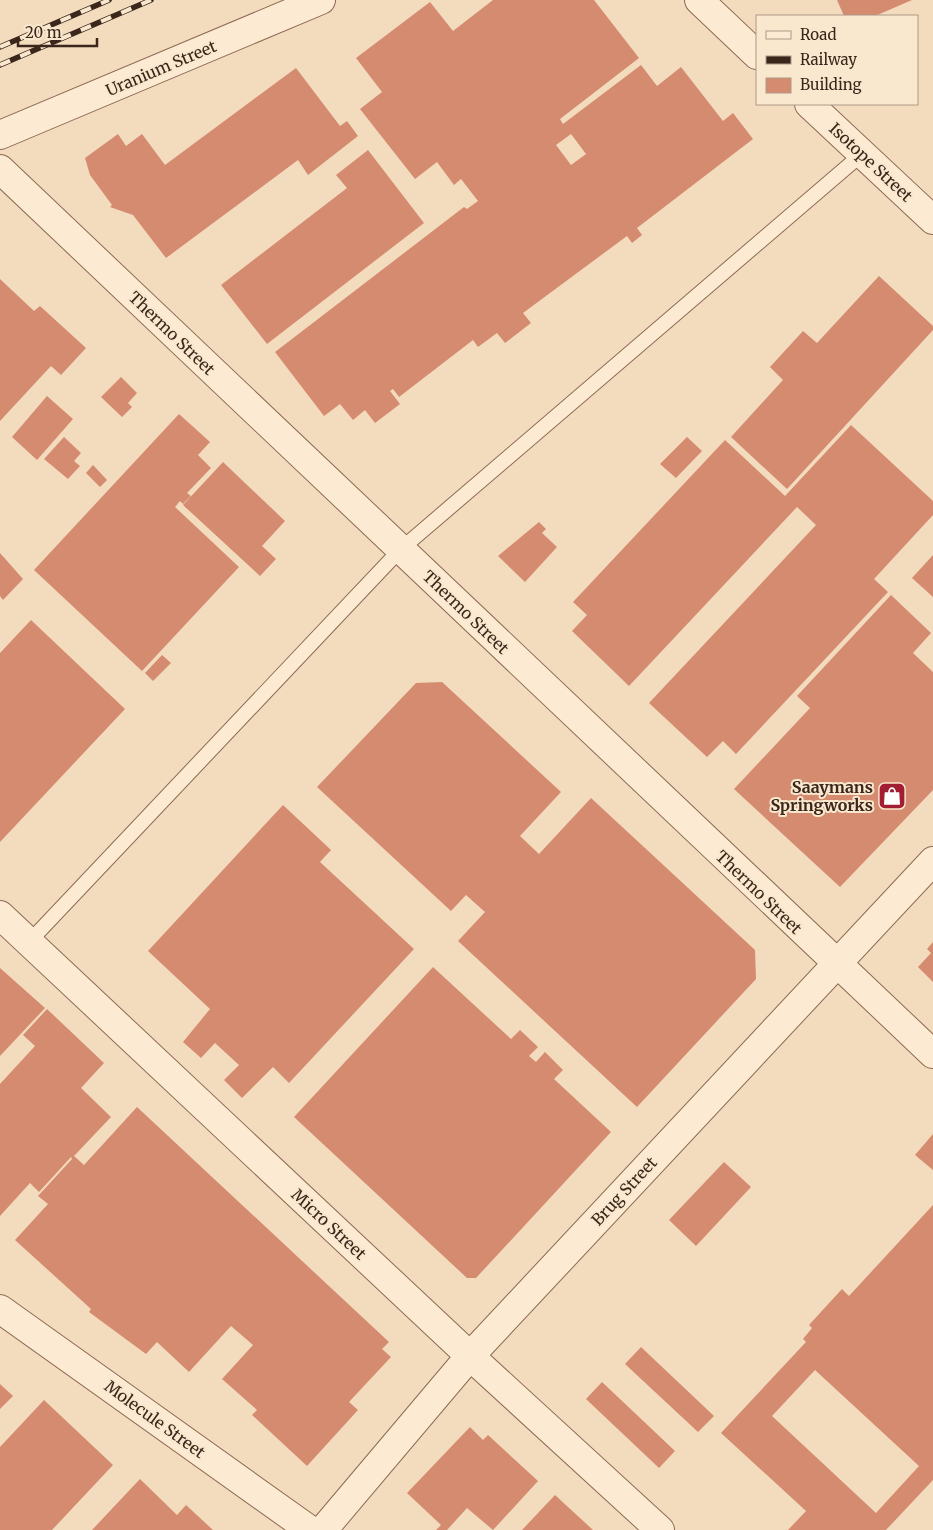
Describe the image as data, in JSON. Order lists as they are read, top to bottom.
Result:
{
  "streets": {
    "street": [
      "Uranium Street",
      "Isotope Street",
      "Thermo Street",
      "Brug Street",
      "Micro Street",
      "Molecule Street"
    ]
  },
  "crossings": [
    ["Thermo Street", "Brug Street"],
    ["Brug Street", "Micro Street"]
  ],
  "places": {
    "shop": ["Saaymans Springworks"]
  },
  "legend": ["Road", "Railway", "Building"],
  "scale_bar": "20 m"
}
